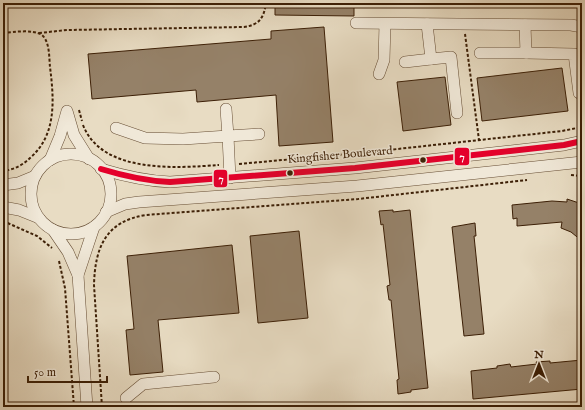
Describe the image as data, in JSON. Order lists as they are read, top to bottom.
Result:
{
  "streets": {
    "street": ["Kingfisher Boulevard"]
  },
  "lines": ["transit line 7"],
  "scale_bar": "50 m",
  "north": "top"
}
